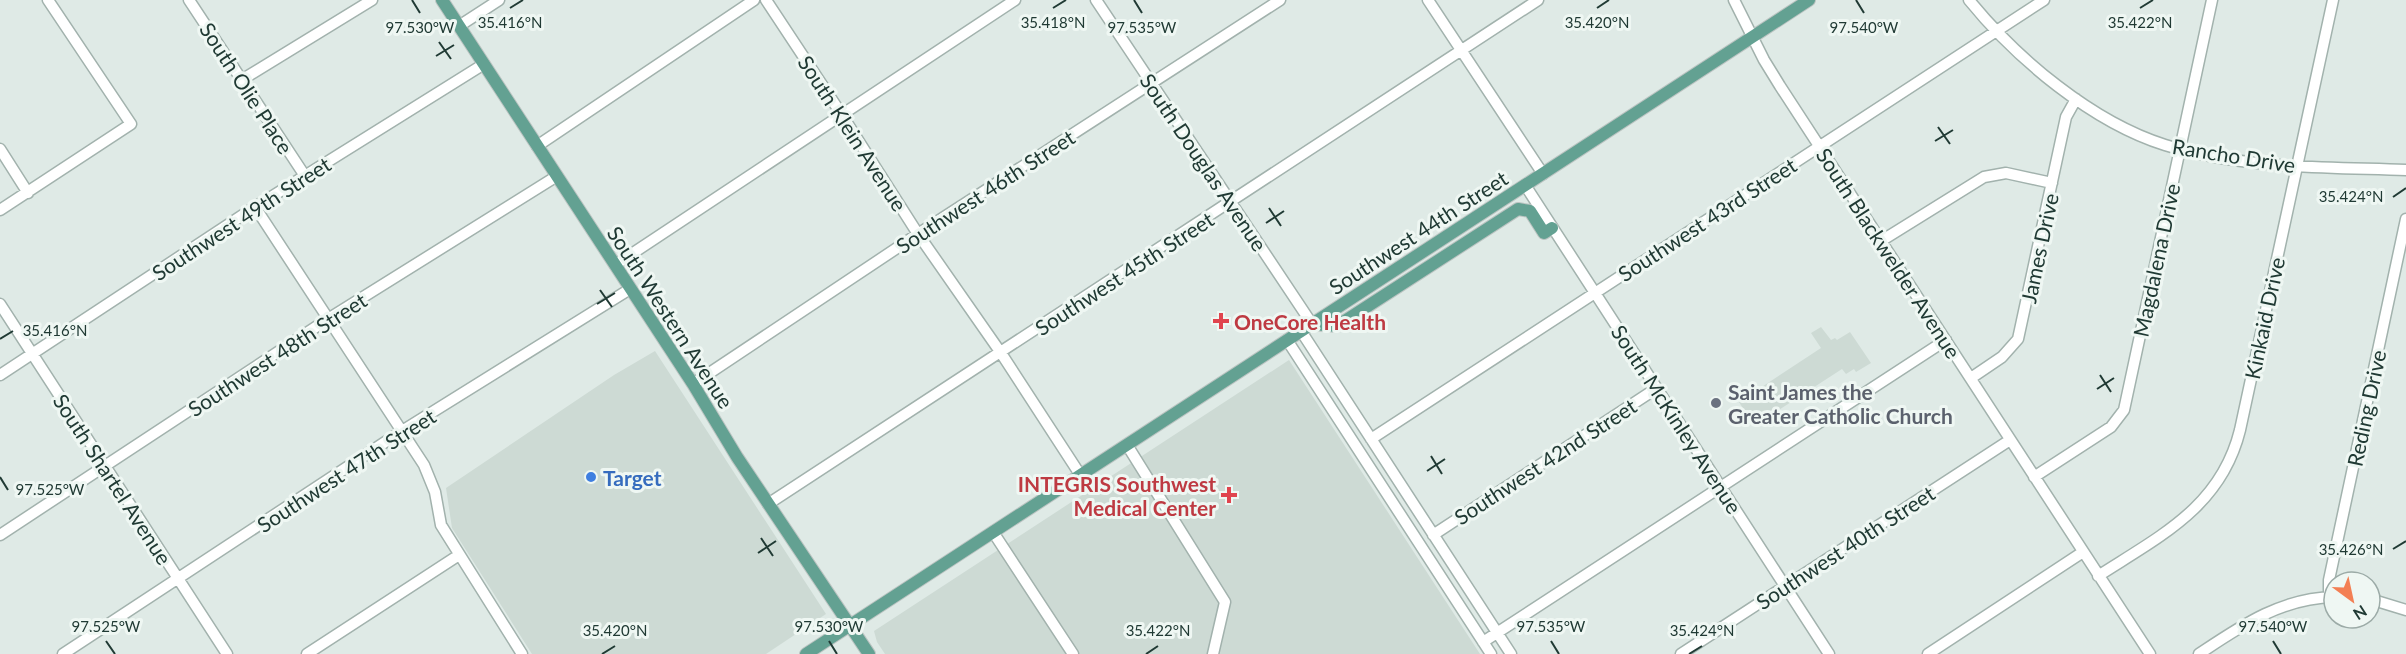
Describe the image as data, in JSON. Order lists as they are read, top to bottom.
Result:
{
  "streets": {
    "main road": ["Southwest 44th Street", "South Western Avenue"],
    "street": [
      "South Olie Place",
      "South Klein Avenue",
      "Rancho Drive",
      "South Douglas Avenue",
      "Southwest 46th Street",
      "Southwest 49th Street",
      "Southwest 43rd Street",
      "James Drive",
      "South Blackwelder Avenue",
      "Magdalena Drive",
      "Southwest 45th Street",
      "Kinkaid Drive",
      "Southwest 48th Street",
      "Reding Drive",
      "South McKinley Avenue",
      "Southwest 42nd Street",
      "Southwest 47th Street",
      "South Shartel Avenue",
      "Southwest 40th Street"
    ]
  },
  "crossings": [
    ["South Olie Place", "Southwest 49th Street"],
    ["South Klein Avenue", "Southwest 46th Street"],
    ["South Klein Avenue", "Southwest 44th Street"],
    ["South Klein Avenue", "Southwest 45th Street"],
    ["Rancho Drive", "Southwest 43rd Street"],
    ["Rancho Drive", "James Drive"],
    ["Rancho Drive", "Magdalena Drive"],
    ["Rancho Drive", "Kinkaid Drive"],
    ["South Douglas Avenue", "Southwest 46th Street"],
    ["South Douglas Avenue", "Southwest 43rd Street"],
    ["South Douglas Avenue", "Southwest 44th Street"],
    ["South Douglas Avenue", "Southwest 45th Street"],
    ["South Douglas Avenue", "Southwest 42nd Street"],
    ["Southwest 46th Street", "South Western Avenue"],
    ["Southwest 49th Street", "South Western Avenue"],
    ["Southwest 49th Street", "South Shartel Avenue"],
    ["Southwest 43rd Street", "South Blackwelder Avenue"],
    ["Southwest 43rd Street", "South McKinley Avenue"],
    ["Southwest 44th Street", "South Blackwelder Avenue"],
    ["Southwest 44th Street", "South Western Avenue"],
    ["Southwest 44th Street", "South McKinley Avenue"],
    ["James Drive", "South Blackwelder Avenue"],
    ["South Blackwelder Avenue", "Magdalena Drive"],
    ["South Blackwelder Avenue", "Kinkaid Drive"],
    ["South Blackwelder Avenue", "Southwest 40th Street"],
    ["Southwest 45th Street", "South Western Avenue"],
    ["South Western Avenue", "Southwest 48th Street"],
    ["South Western Avenue", "Southwest 47th Street"],
    ["Southwest 48th Street", "South Shartel Avenue"],
    ["South McKinley Avenue", "Southwest 42nd Street"],
    ["South McKinley Avenue", "Southwest 40th Street"],
    ["Southwest 47th Street", "South Shartel Avenue"]
  ],
  "places": {
    "health": ["OneCore Health", "INTEGRIS Southwest Medical Center"],
    "other": ["Saint James the Greater Catholic Church", "Target"]
  },
  "north": "bottom right",
  "coordinates": [
    "35.418°N",
    "35.420°N",
    "35.416°N",
    "35.422°N",
    "97.530°W",
    "97.535°W",
    "97.540°W",
    "35.424°N",
    "97.525°W",
    "35.426°N"
  ]
}
